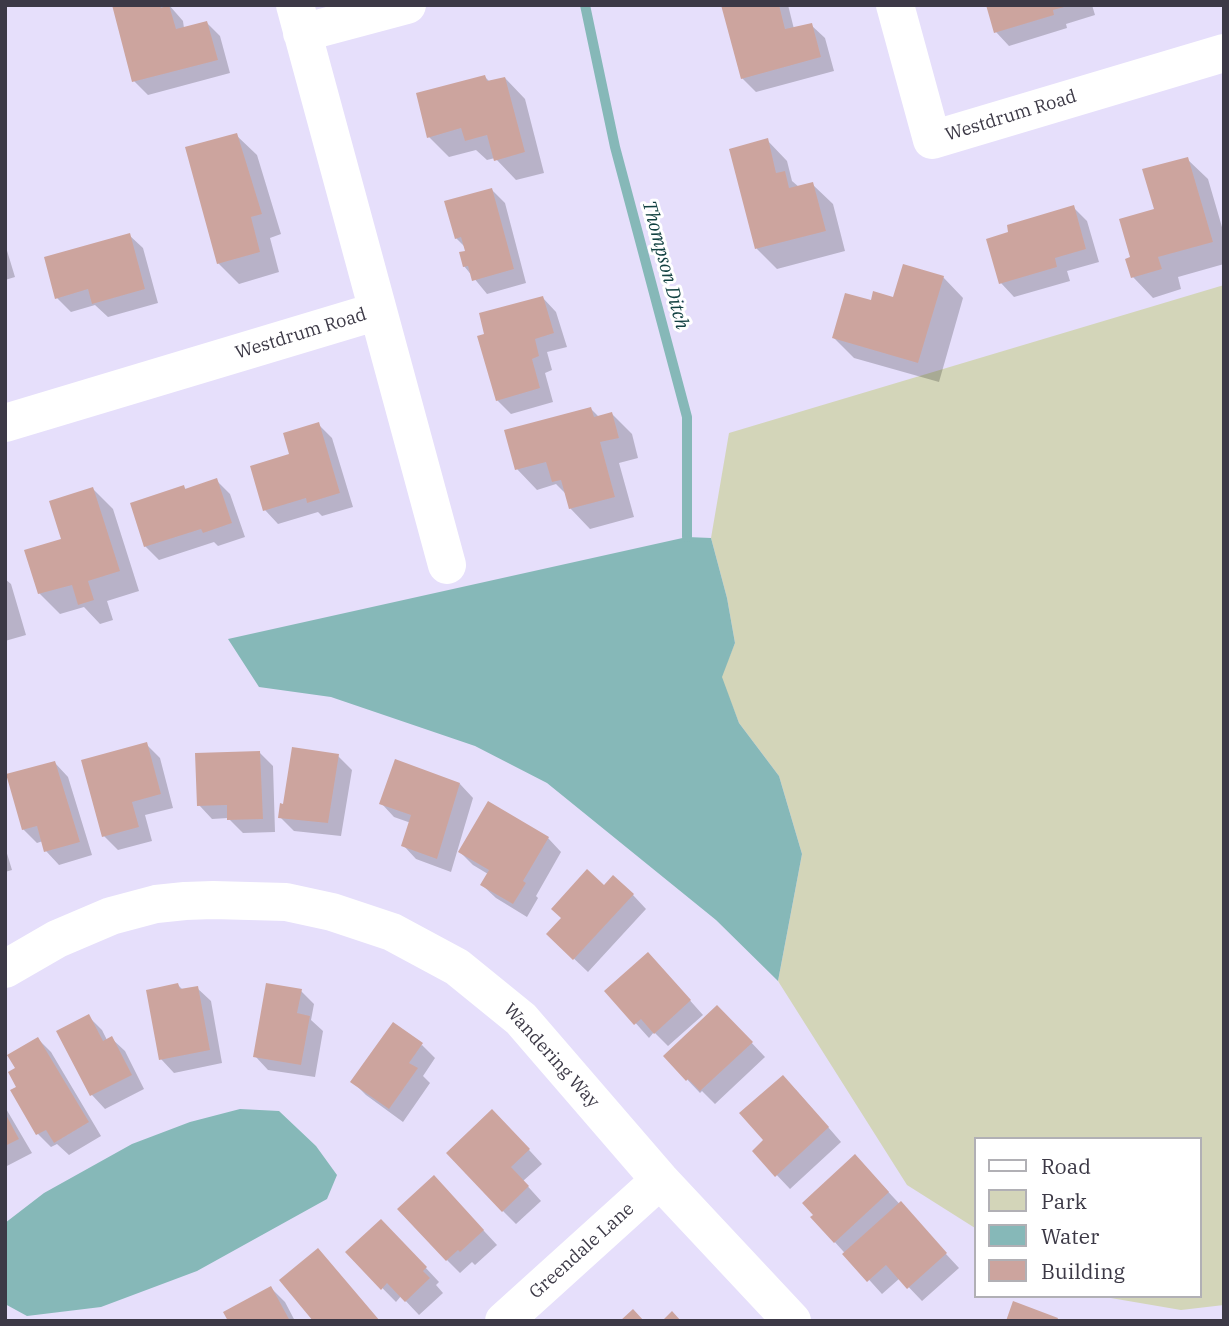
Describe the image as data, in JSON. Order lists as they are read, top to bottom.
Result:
{
  "streets": {
    "street": ["Westdrum Road", "Wandering Way", "Greendale Lane"]
  },
  "crossings": [
    ["Wandering Way", "Greendale Lane"]
  ],
  "water": ["Thompson Ditch"],
  "legend": [
    "Road",
    "Park",
    "Water",
    "Building"
  ]
}
